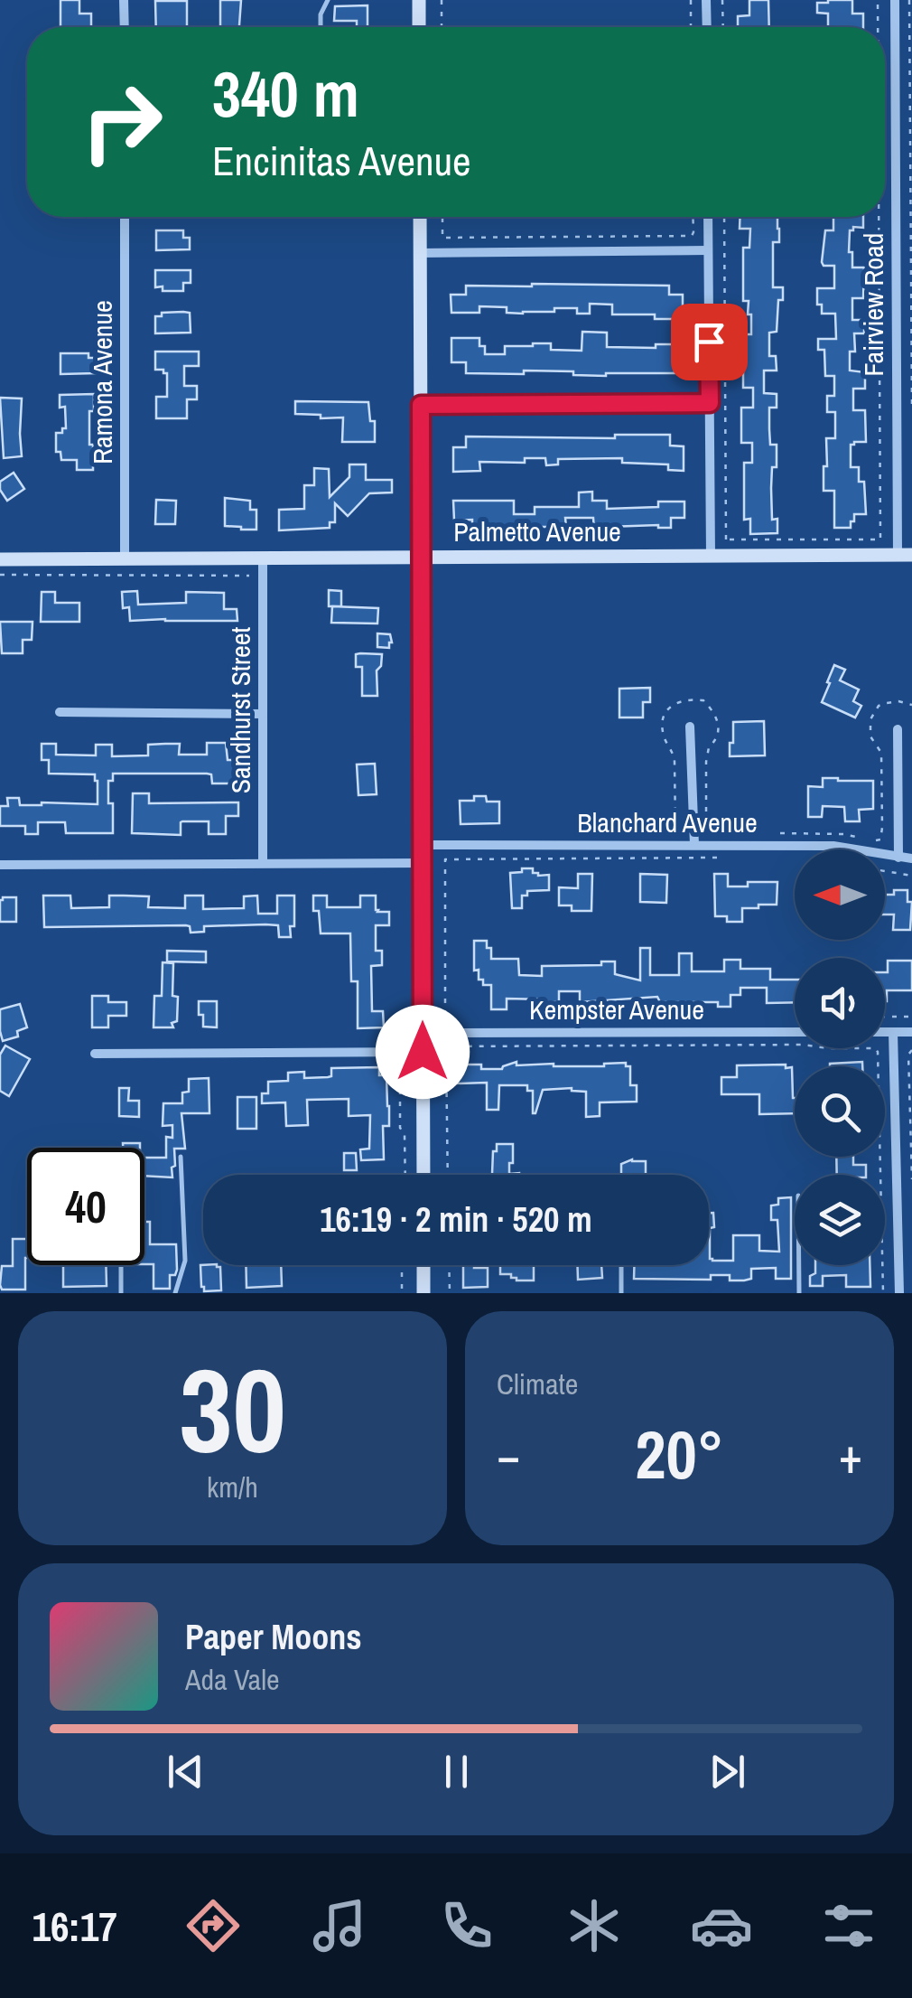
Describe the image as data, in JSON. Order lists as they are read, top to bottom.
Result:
{
  "streets": {
    "street": [
      "Fairview Road",
      "Ramona Avenue",
      "Palmetto Avenue",
      "Sandhurst Street",
      "Blanchard Avenue",
      "Kempster Avenue"
    ]
  },
  "crossings": [
    ["Fairview Road", "Palmetto Avenue"],
    ["Ramona Avenue", "Palmetto Avenue"],
    ["Palmetto Avenue", "Sandhurst Street"]
  ],
  "north": "left",
  "page": {
    "turn": ["340 m", "Encinitas Avenue"],
    "limit": "40",
    "trip": "16:19 · 2 min · 520 m",
    "tile": [
      ["30", "km/h"],
      "Climate"
    ],
    "heat": ["−", "20°", "+"],
    "song": ["Paper Moons", "Ada Vale"],
    "tabs": "16:17"
  }
}
